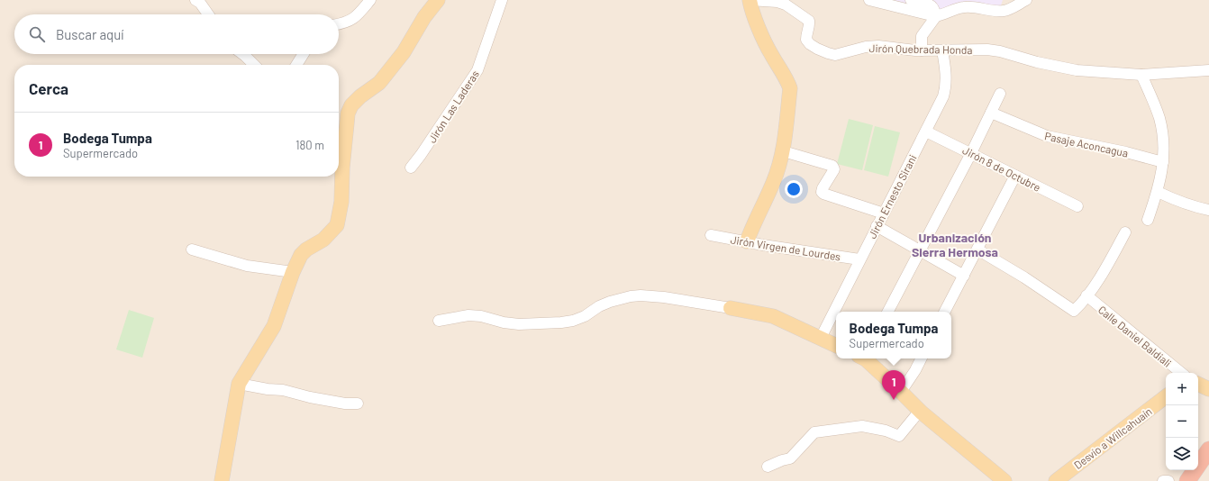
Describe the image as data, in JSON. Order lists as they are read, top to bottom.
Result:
{
  "streets": {
    "main road": ["Desvío a Willcahuaín"],
    "street": [
      "Jirón Quebrada Honda",
      "Jirón Las Laderas",
      "Pasaje Aconcagua",
      "Jirón 8 de Octubre",
      "Jirón Ernesto Sirani",
      "Jirón Virgen de Lourdes",
      "Calle Daniel Baldiali"
    ]
  },
  "crossings": [
    ["Jirón Quebrada Honda", "Jirón Ernesto Sirani"],
    ["Jirón 8 de Octubre", "Jirón Ernesto Sirani"],
    ["Jirón Ernesto Sirani", "Jirón Virgen de Lourdes"]
  ],
  "districts": ["Urbanización Sierra Hermosa"],
  "page": {
    "search": "Buscar aquí",
    "heading": "Cerca",
    "list": [
      {
        "mark": "1",
        "name": "Bodega Tumpa",
        "note": "Supermercado",
        "value": "180 m"
      }
    ],
    "popup": ["Bodega Tumpa", "Supermercado"],
    "pins": "1",
    "map_buttons": ["+", "−"]
  }
}
